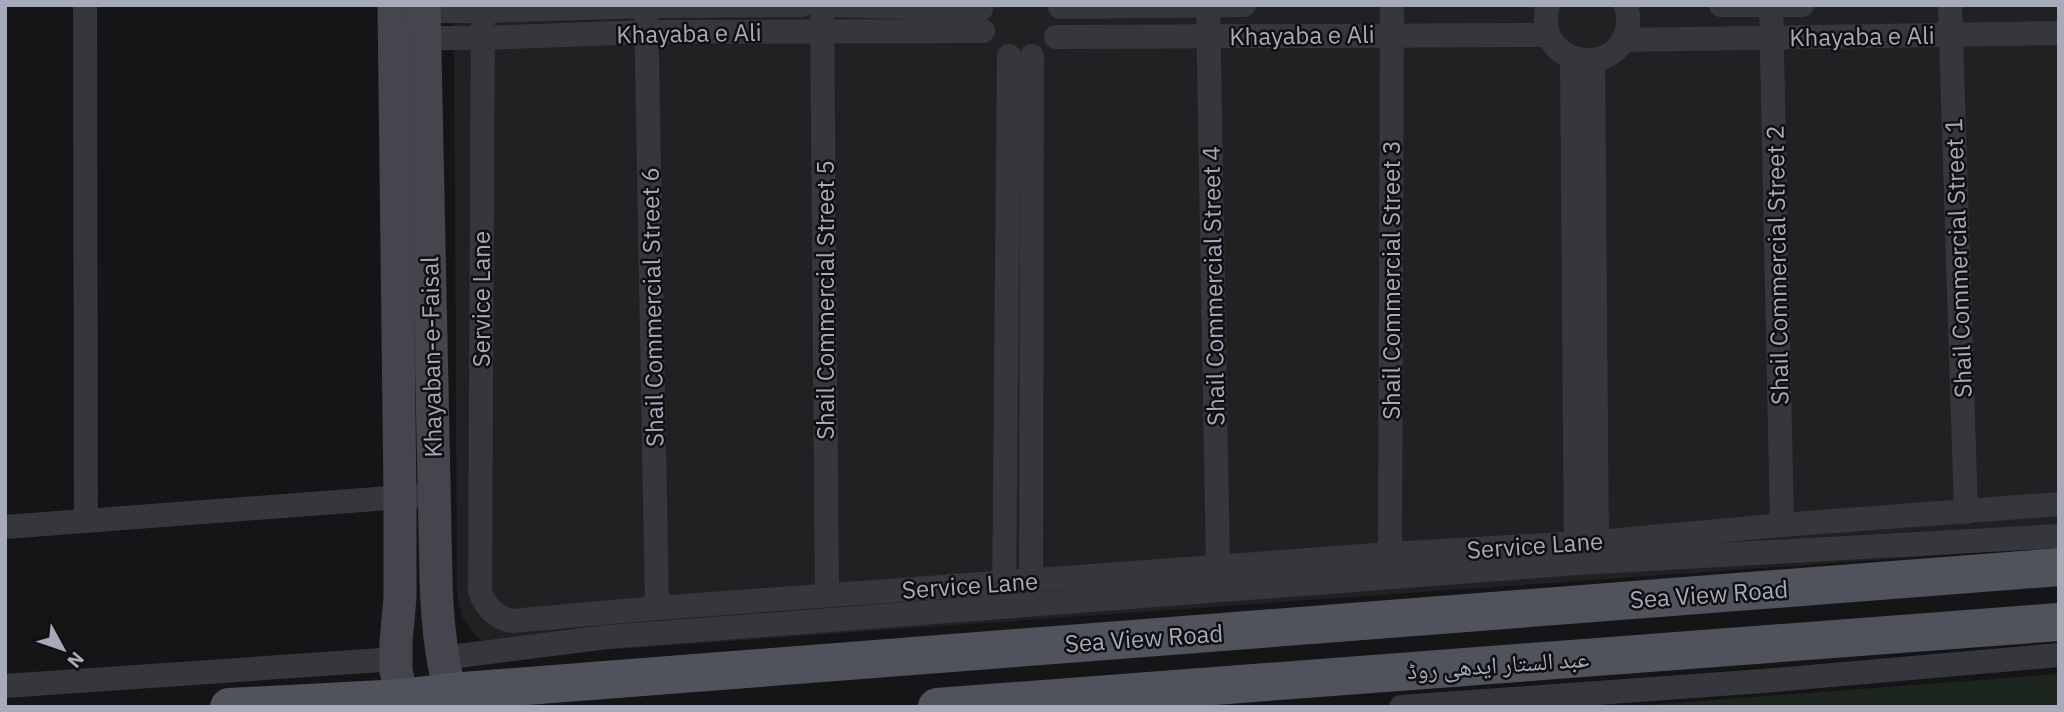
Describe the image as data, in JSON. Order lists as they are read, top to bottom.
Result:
{
  "streets": {
    "main road": ["Khayaban-e-Faisal", "Sea View Road", "عبد الستار ایدھی روڈ"],
    "street": [
      "Khayaba e Ali",
      "Shail Commercial Street 1",
      "Shail Commercial Street 2",
      "Shail Commercial Street 3",
      "Shail Commercial Street 4",
      "Service Lane",
      "Shail Commercial Street 5",
      "Shail Commercial Street 6"
    ]
  },
  "crossings": [
    ["Khayaba e Ali", "Shail Commercial Street 1"],
    ["Khayaba e Ali", "Shail Commercial Street 2"],
    ["Khayaba e Ali", "Shail Commercial Street 3"],
    ["Khayaba e Ali", "Shail Commercial Street 4"],
    ["Khayaba e Ali", "Service Lane"],
    ["Khayaba e Ali", "Shail Commercial Street 5"],
    ["Khayaba e Ali", "Shail Commercial Street 6"],
    ["Khayaba e Ali", "Khayaban-e-Faisal"],
    ["Shail Commercial Street 1", "Service Lane"],
    ["Shail Commercial Street 2", "Service Lane"],
    ["Shail Commercial Street 3", "Service Lane"],
    ["Shail Commercial Street 4", "Service Lane"],
    ["Service Lane", "Shail Commercial Street 5"],
    ["Service Lane", "Shail Commercial Street 6"],
    ["Khayaban-e-Faisal", "Sea View Road"]
  ],
  "north": "bottom right"
}
